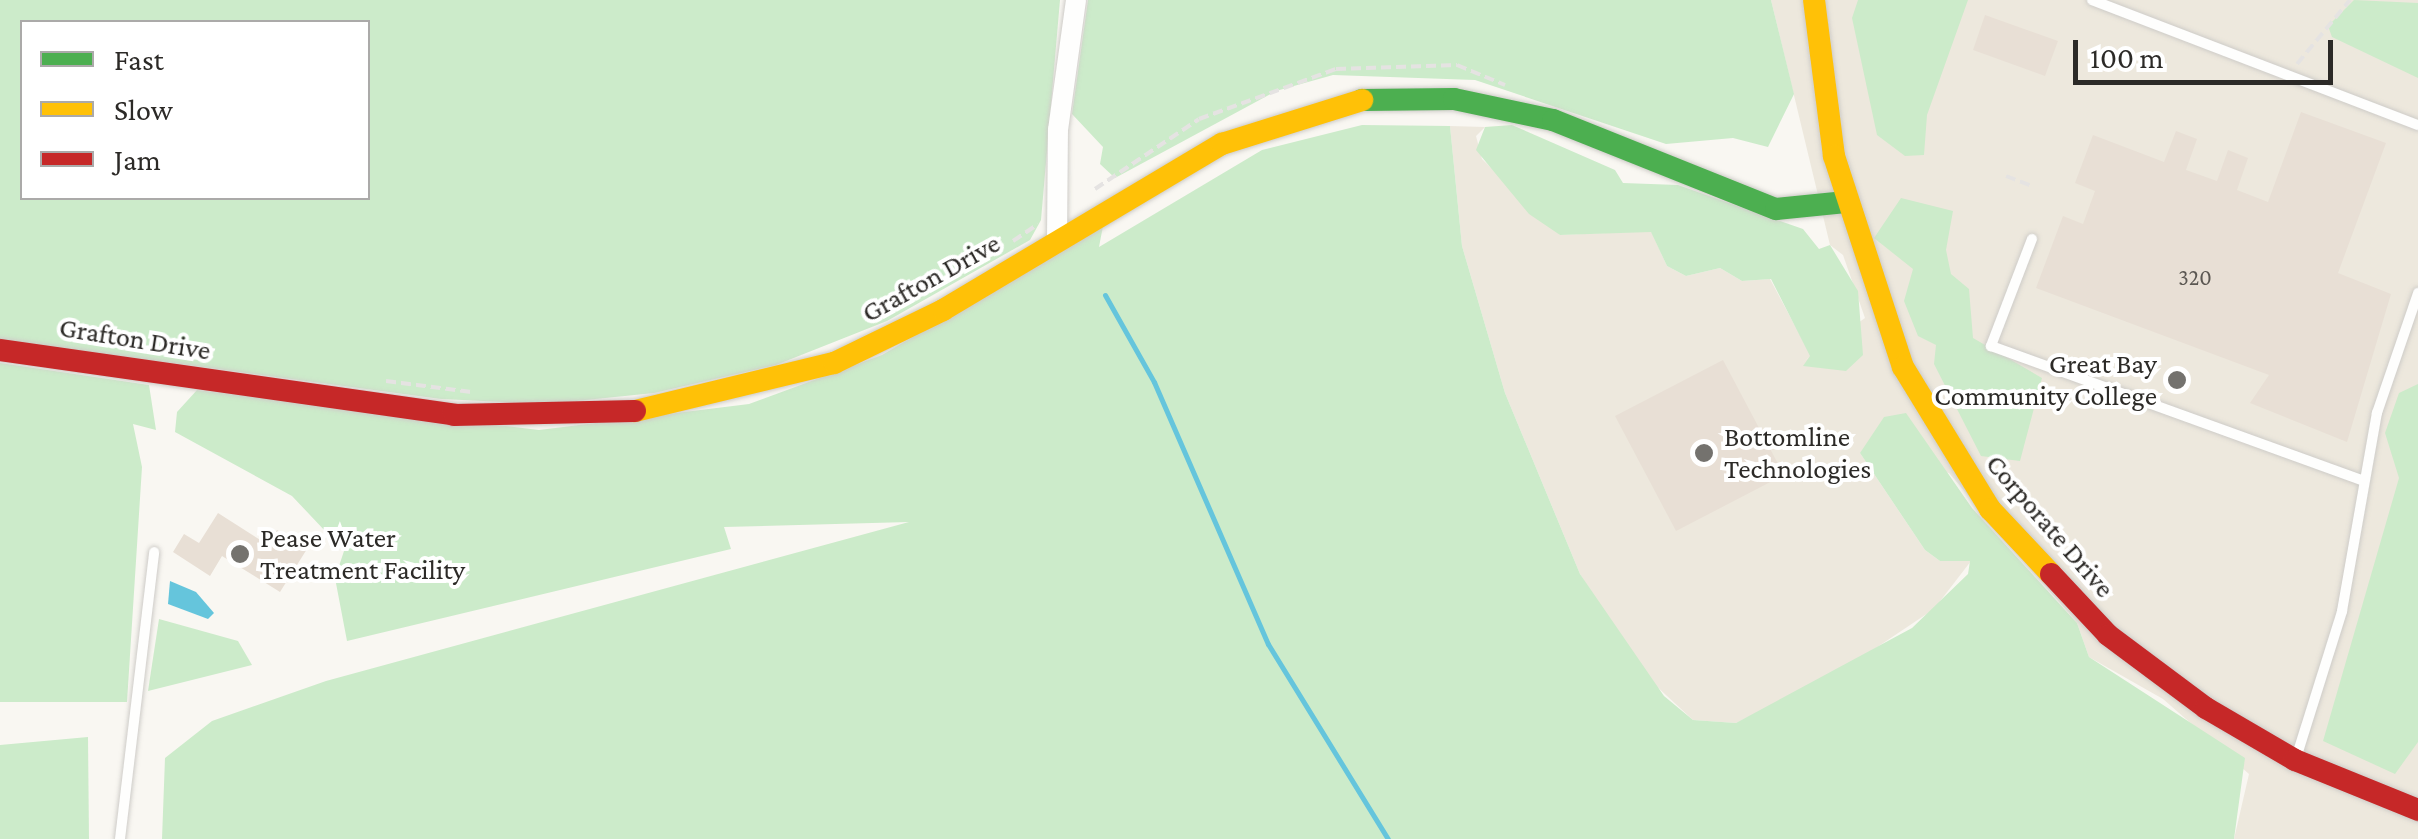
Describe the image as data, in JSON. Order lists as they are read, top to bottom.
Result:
{
  "streets": {
    "street": ["Grafton Drive", "Corporate Drive"]
  },
  "crossings": [
    ["Grafton Drive", "Corporate Drive"]
  ],
  "places": ["Great Bay Community College", "Bottomline Technologies", "Pease Water Treatment Facility"],
  "house_numbers": ["320"],
  "legend": ["Fast", "Slow", "Jam"],
  "scale_bar": "100 m"
}
